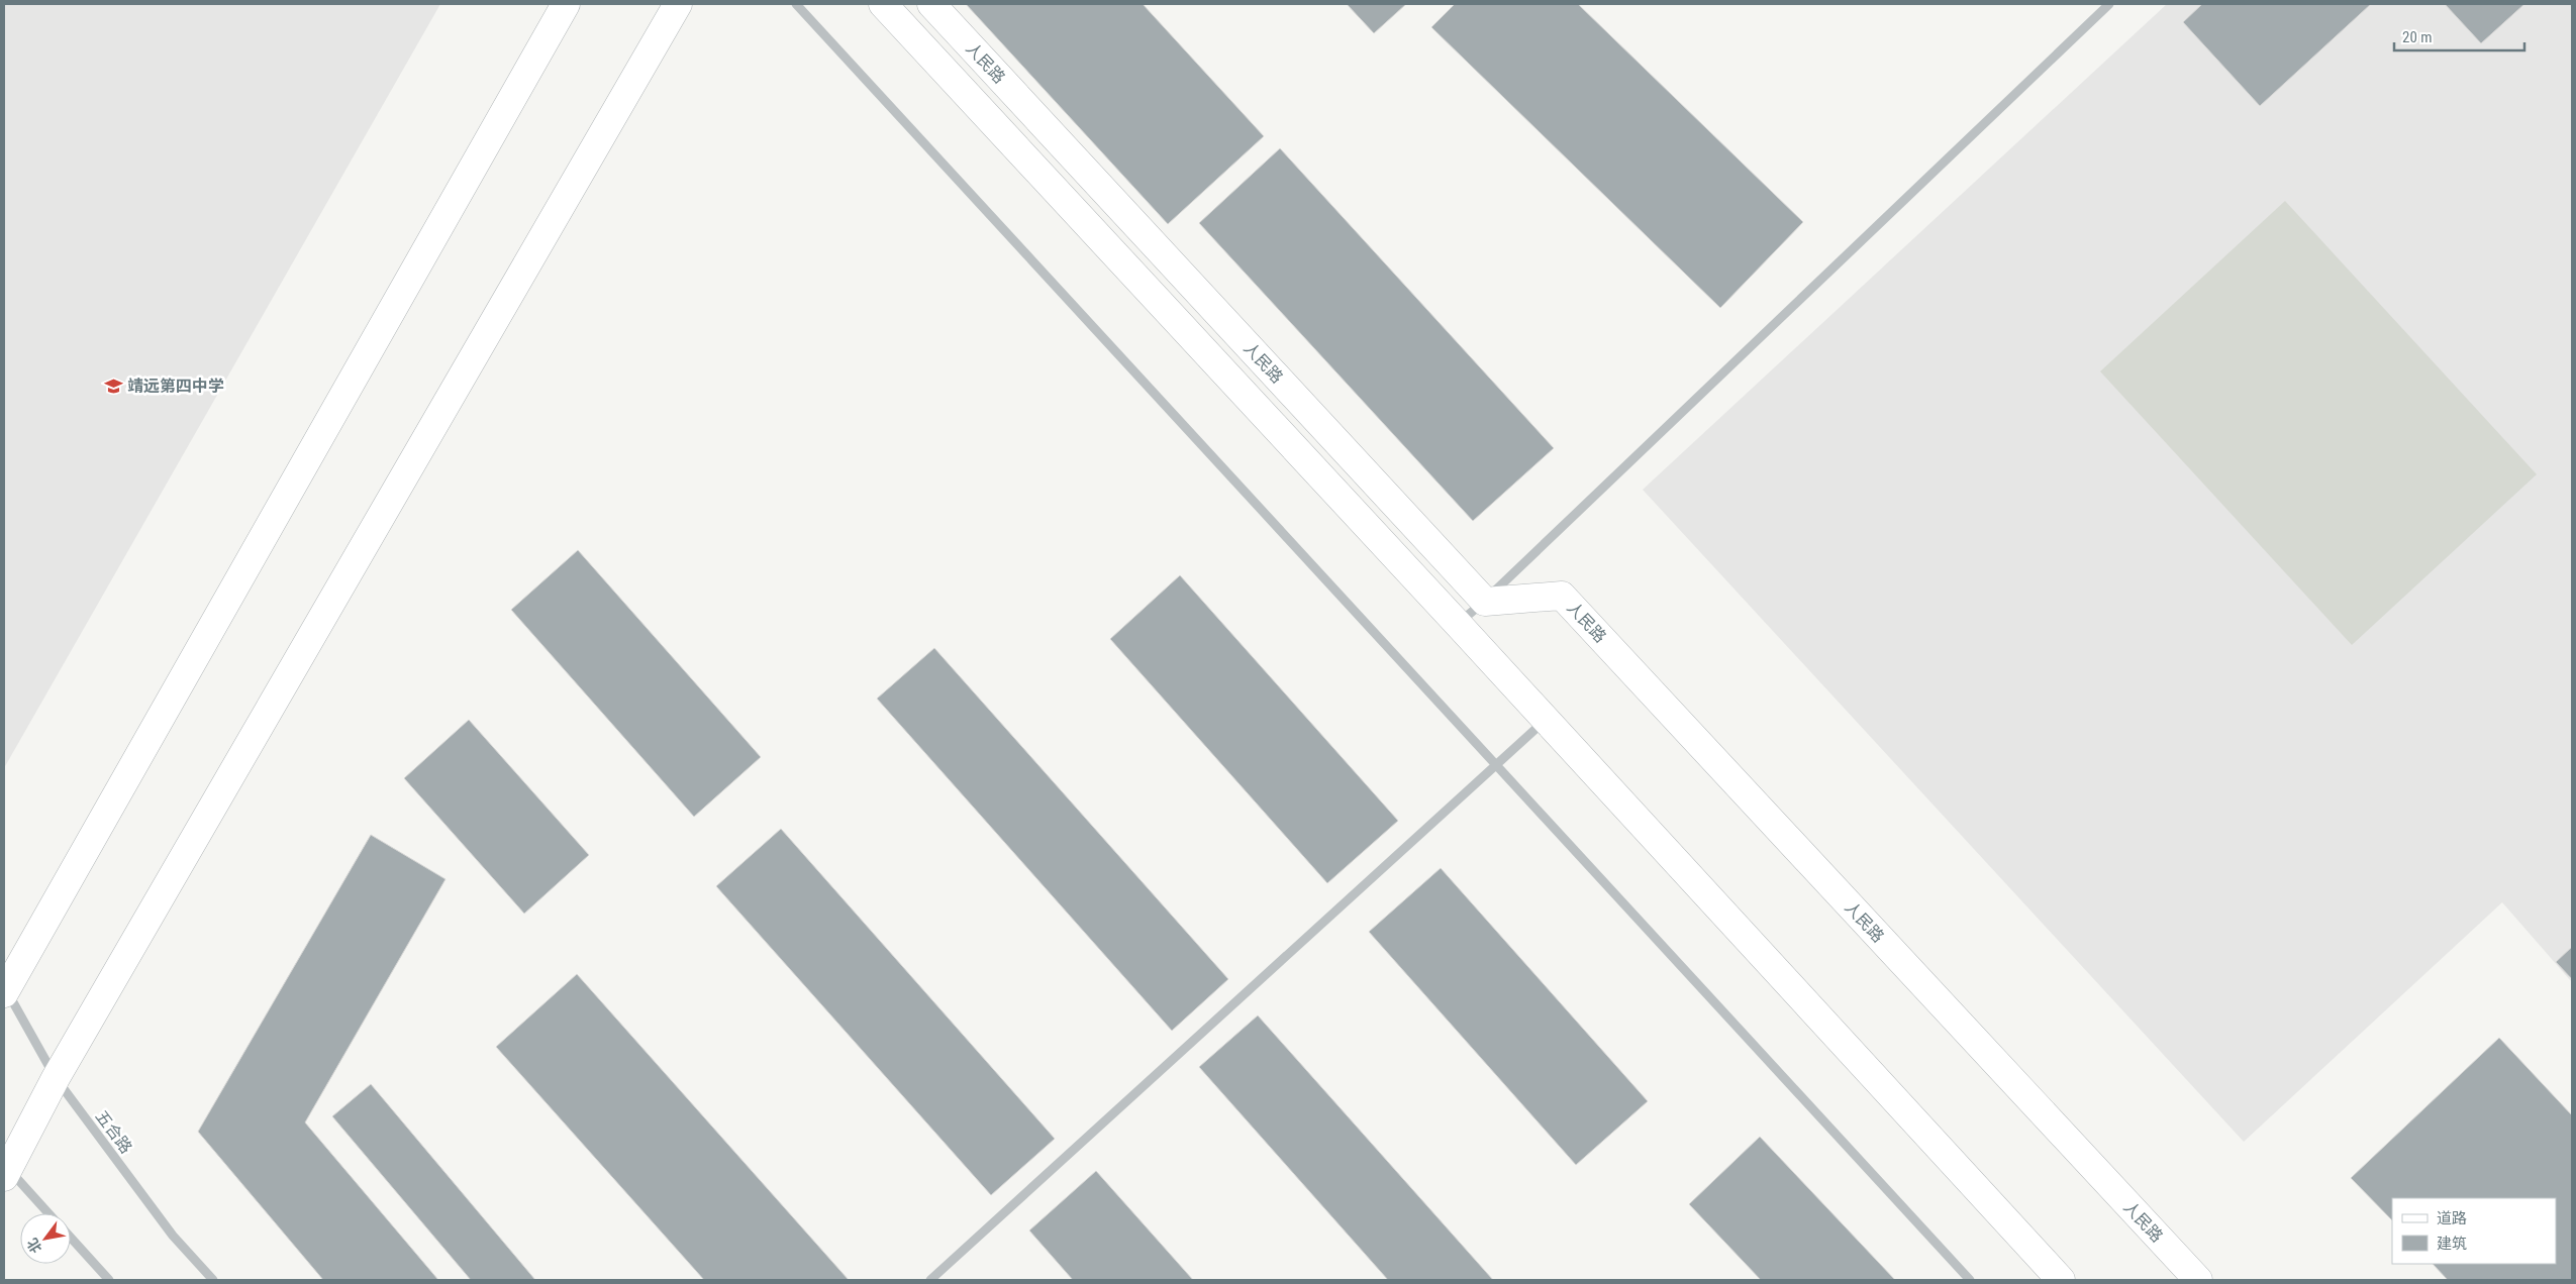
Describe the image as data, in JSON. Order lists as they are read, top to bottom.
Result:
{
  "streets": {
    "main road": ["人民路"],
    "street": ["五合路"]
  },
  "places": {
    "school or university": ["靖远第四中学"]
  },
  "legend": ["道路", "建筑"],
  "scale_bar": "20 m",
  "north": "bottom left"
}
